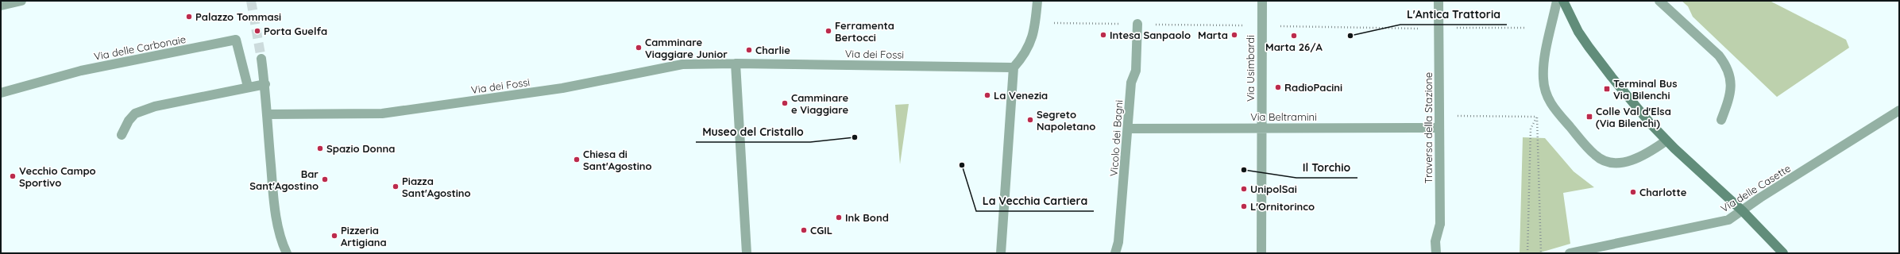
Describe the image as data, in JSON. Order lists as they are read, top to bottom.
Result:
{
  "streets": {
    "street": [
      "Via delle Carbonaie",
      "Via dei Fossi",
      "Via Usimbardi",
      "Via Beltramini",
      "Traversa della Stazione",
      "Vicolo dei Bagni",
      "Via delle Casette"
    ]
  },
  "crossings": [
    ["Via Usimbardi", "Via Beltramini"],
    ["Via Beltramini", "Traversa della Stazione"],
    ["Via Beltramini", "Vicolo dei Bagni"]
  ],
  "places": {
    "other": [
      "Palazzo Tommasi",
      "Porta Guelfa",
      "Ferramenta Bertocci",
      "Intesa Sanpaolo",
      "Marta",
      "Marta 26/A",
      "L'Antica Trattoria",
      "Camminare Viaggiare Junior",
      "Charlie",
      "RadioPacini",
      "La Venezia",
      "Camminare e Viaggiare",
      "Segreto Napoletano",
      "Museo del Cristallo",
      "Spazio Donna",
      "Chiesa di Sant'Agostino",
      "La Vecchia Cartiera",
      "Il Torchio",
      "Vecchio Campo Sportivo",
      "Bar Sant'Agostino",
      "Piazza Sant'Agostino",
      "UnipolSai",
      "Charlotte",
      "L'Ornitorinco",
      "Ink Bond",
      "CGIL",
      "Pizzeria Artigiana"
    ],
    "transit": ["Terminal Bus Via Bilenchi", "Colle Val d'Elsa (Via Bilenchi)"]
  }
}
